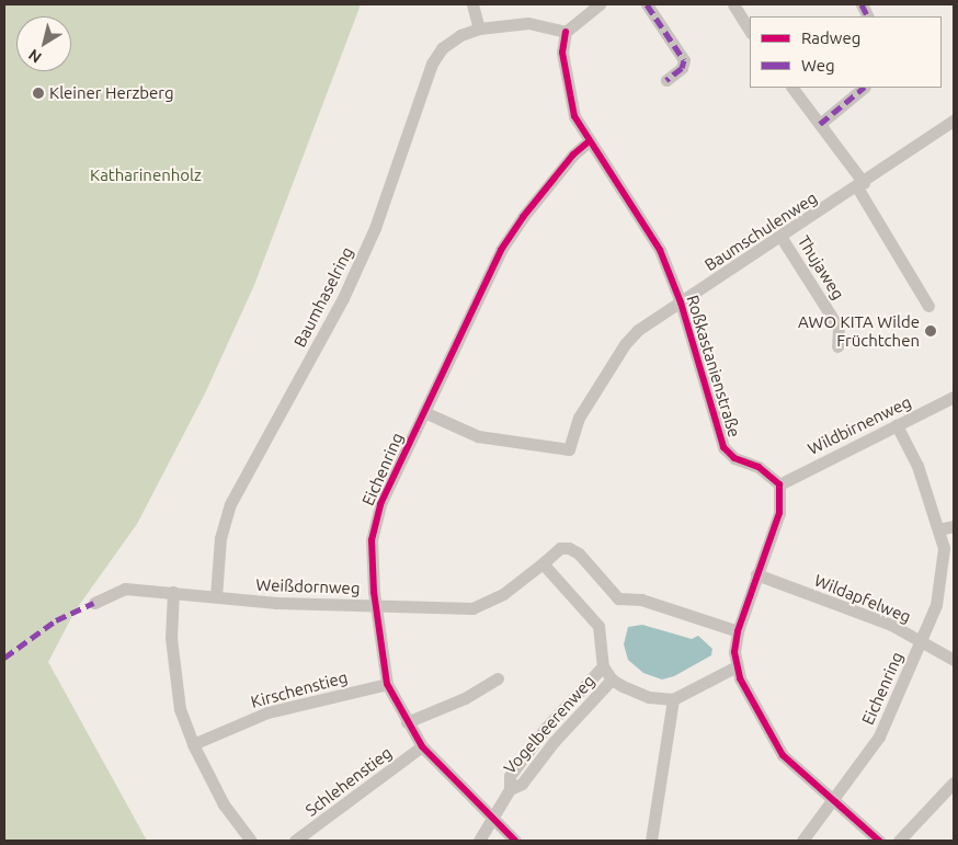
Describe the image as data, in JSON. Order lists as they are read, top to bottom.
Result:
{
  "streets": {
    "street": [
      "Baumschulenweg",
      "Thujaweg",
      "Baumhaselring",
      "Roßkastanienstraße",
      "Wildbirnenweg",
      "Eichenring",
      "Weißdornweg",
      "Wildapfelweg",
      "Kirschenstieg",
      "Vogelbeerenweg",
      "Schlehenstieg"
    ]
  },
  "crossings": [
    ["Baumschulenweg", "Thujaweg"],
    ["Baumschulenweg", "Roßkastanienstraße"],
    ["Baumschulenweg", "Eichenring"],
    ["Baumhaselring", "Roßkastanienstraße"],
    ["Baumhaselring", "Weißdornweg"],
    ["Roßkastanienstraße", "Wildbirnenweg"],
    ["Roßkastanienstraße", "Eichenring"],
    ["Wildbirnenweg", "Eichenring"],
    ["Eichenring", "Weißdornweg"],
    ["Eichenring", "Wildapfelweg"],
    ["Eichenring", "Kirschenstieg"],
    ["Eichenring", "Vogelbeerenweg"],
    ["Eichenring", "Schlehenstieg"]
  ],
  "parks": ["Katharinenholz"],
  "places": ["Kleiner Herzberg", "AWO KITA Wilde Früchtchen"],
  "legend": ["Radweg", "Weg"],
  "north": "bottom left"
}
